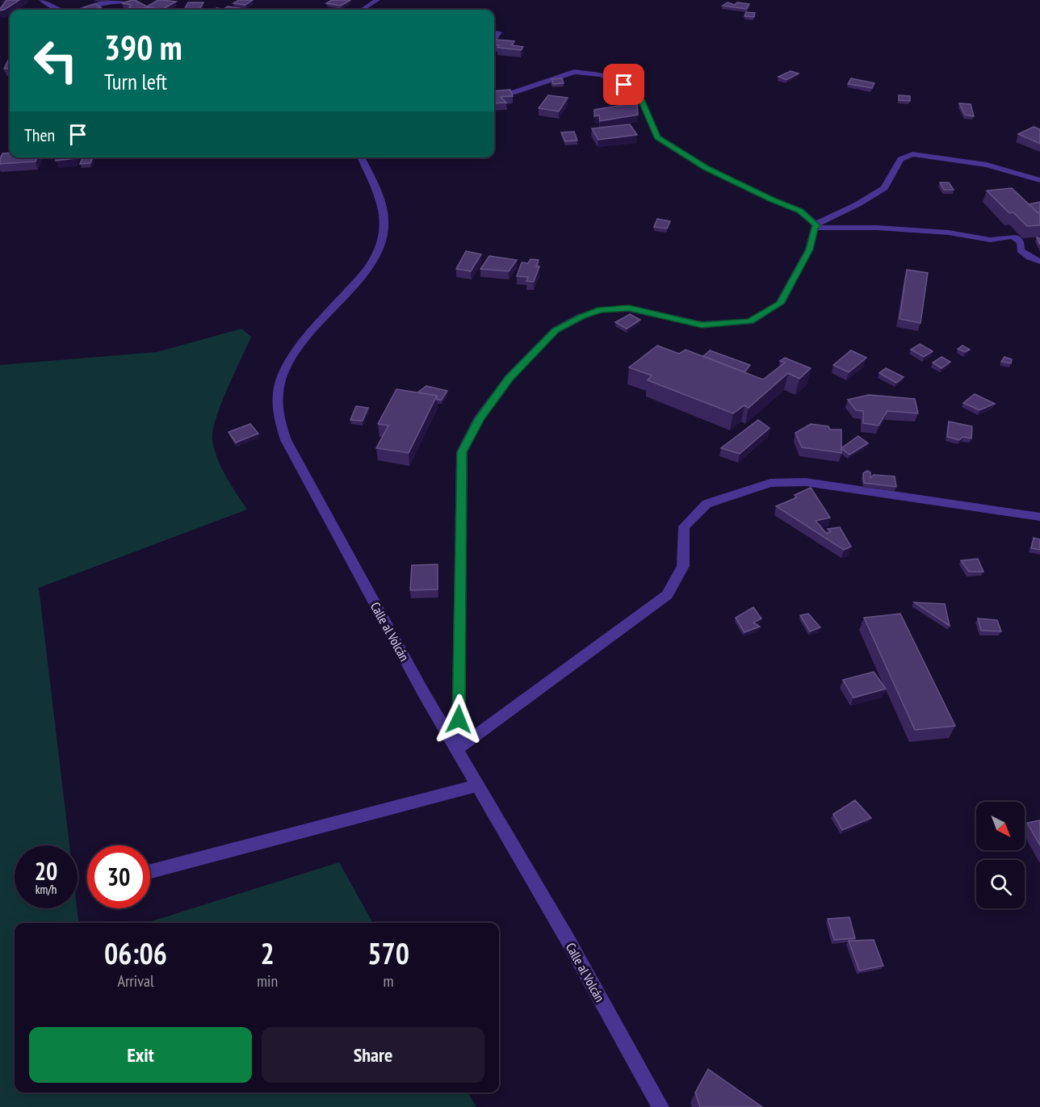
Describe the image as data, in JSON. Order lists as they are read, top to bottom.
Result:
{
  "streets": {
    "street": ["Calle al Volcán"]
  },
  "north": "bottom right",
  "page": {
    "turn": ["390 m", "Turn left"],
    "then": "Then",
    "speed": "20 km/h",
    "limit": "30",
    "eta": [
      "06:06",
      "Arrival",
      "2",
      "min",
      "570",
      "m"
    ],
    "buttons": ["Exit", "Share"]
  }
}
